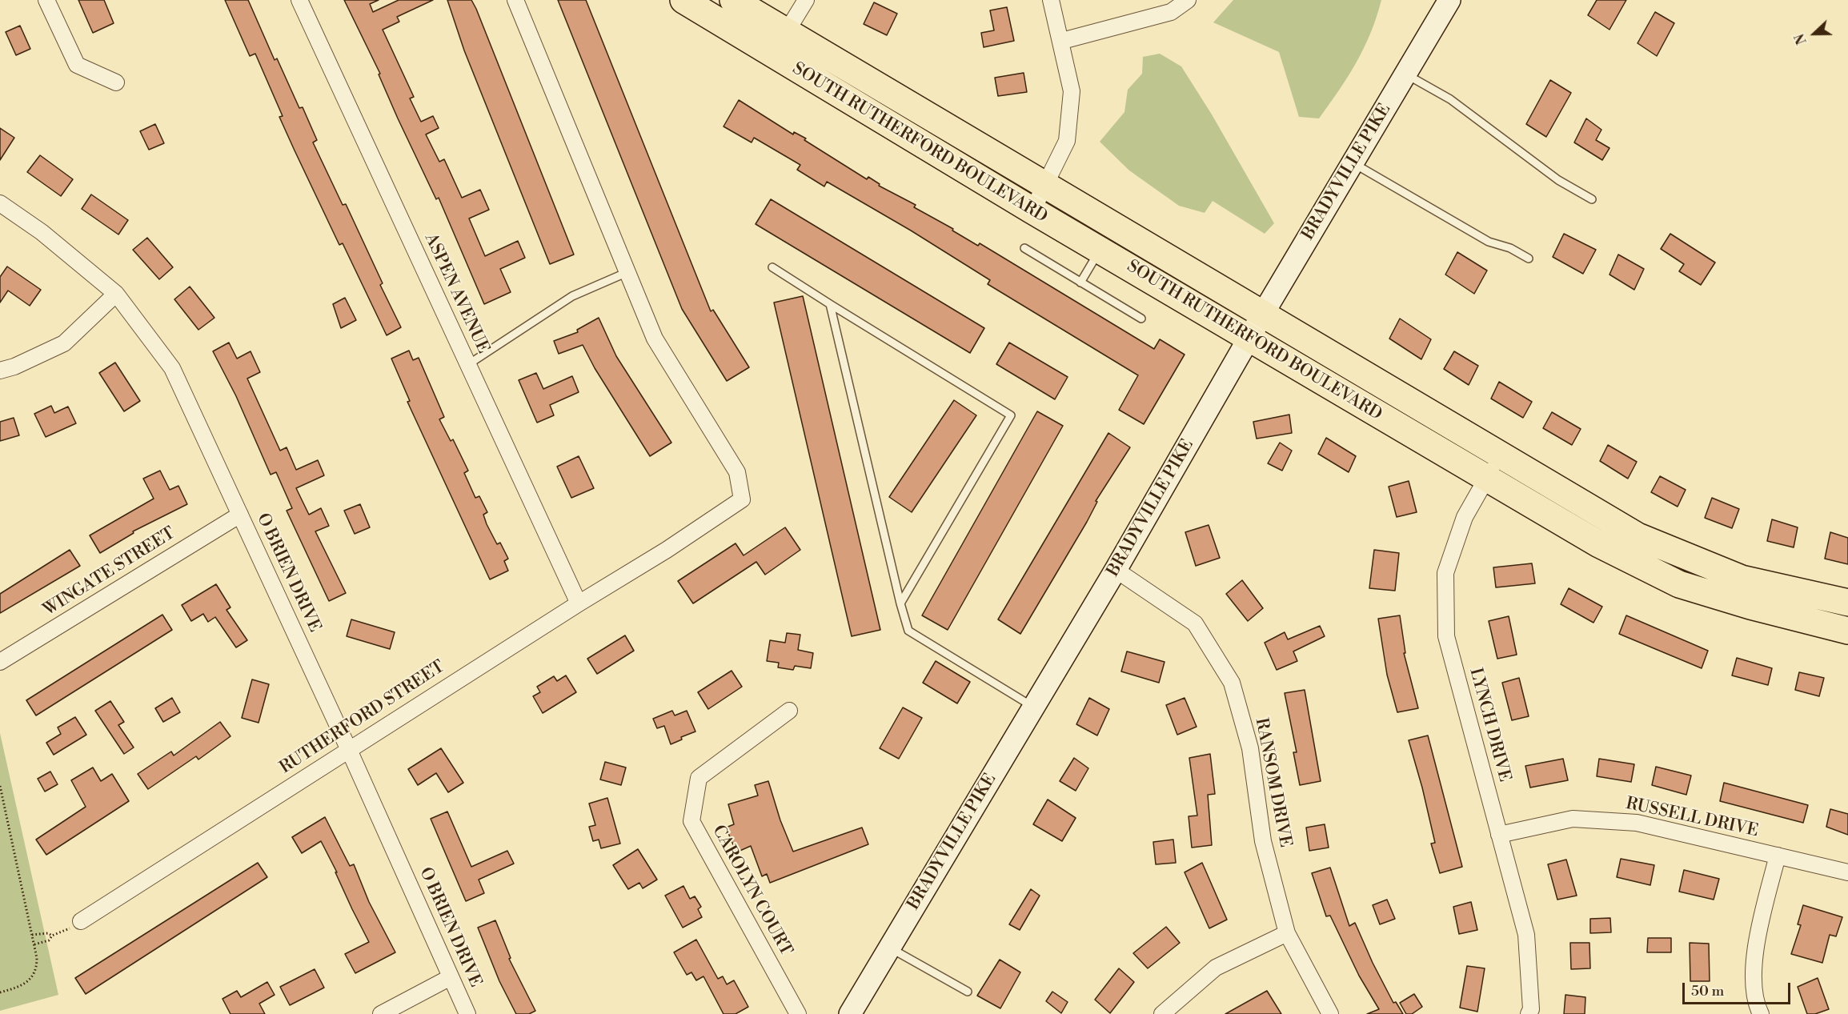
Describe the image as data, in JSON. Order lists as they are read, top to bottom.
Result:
{
  "streets": {
    "highway": ["SOUTH RUTHERFORD BOULEVARD"],
    "main road": ["BRADYVILLE PIKE"],
    "street": [
      "ASPEN AVENUE",
      "WINGATE STREET",
      "O BRIEN DRIVE",
      "RUTHERFORD STREET",
      "LYNCH DRIVE",
      "RANSOM DRIVE",
      "RUSSELL DRIVE",
      "CAROLYN COURT"
    ]
  },
  "crossings": [
    ["SOUTH RUTHERFORD BOULEVARD", "BRADYVILLE PIKE"],
    ["SOUTH RUTHERFORD BOULEVARD", "LYNCH DRIVE"],
    ["BRADYVILLE PIKE", "RANSOM DRIVE"],
    ["ASPEN AVENUE", "RUTHERFORD STREET"],
    ["WINGATE STREET", "O BRIEN DRIVE"],
    ["O BRIEN DRIVE", "RUTHERFORD STREET"],
    ["LYNCH DRIVE", "RUSSELL DRIVE"]
  ],
  "scale_bar": "50 m",
  "north": "left"
}
